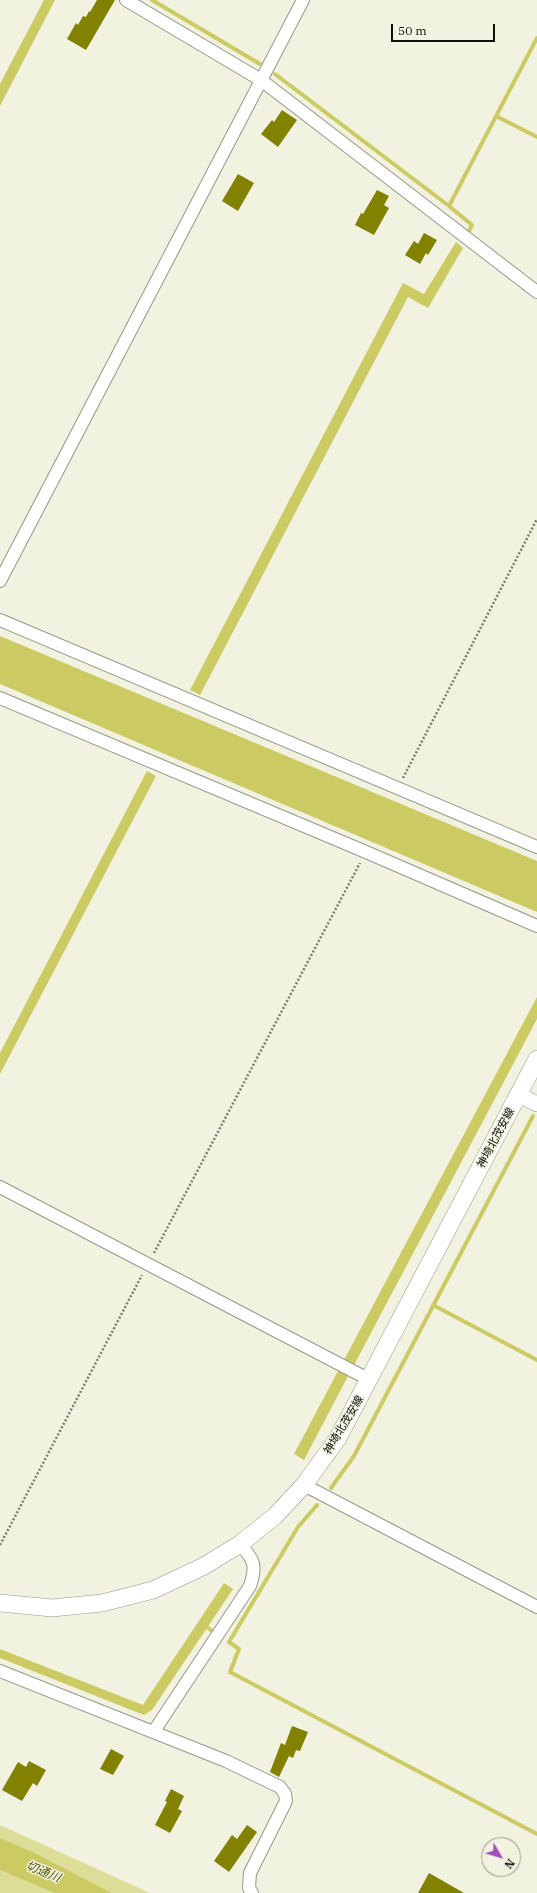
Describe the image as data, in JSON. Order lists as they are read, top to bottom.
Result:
{
  "streets": {
    "main road": ["神埼北茂安線"]
  },
  "water": ["切通川"],
  "scale_bar": "50 m",
  "north": "bottom right"
}
